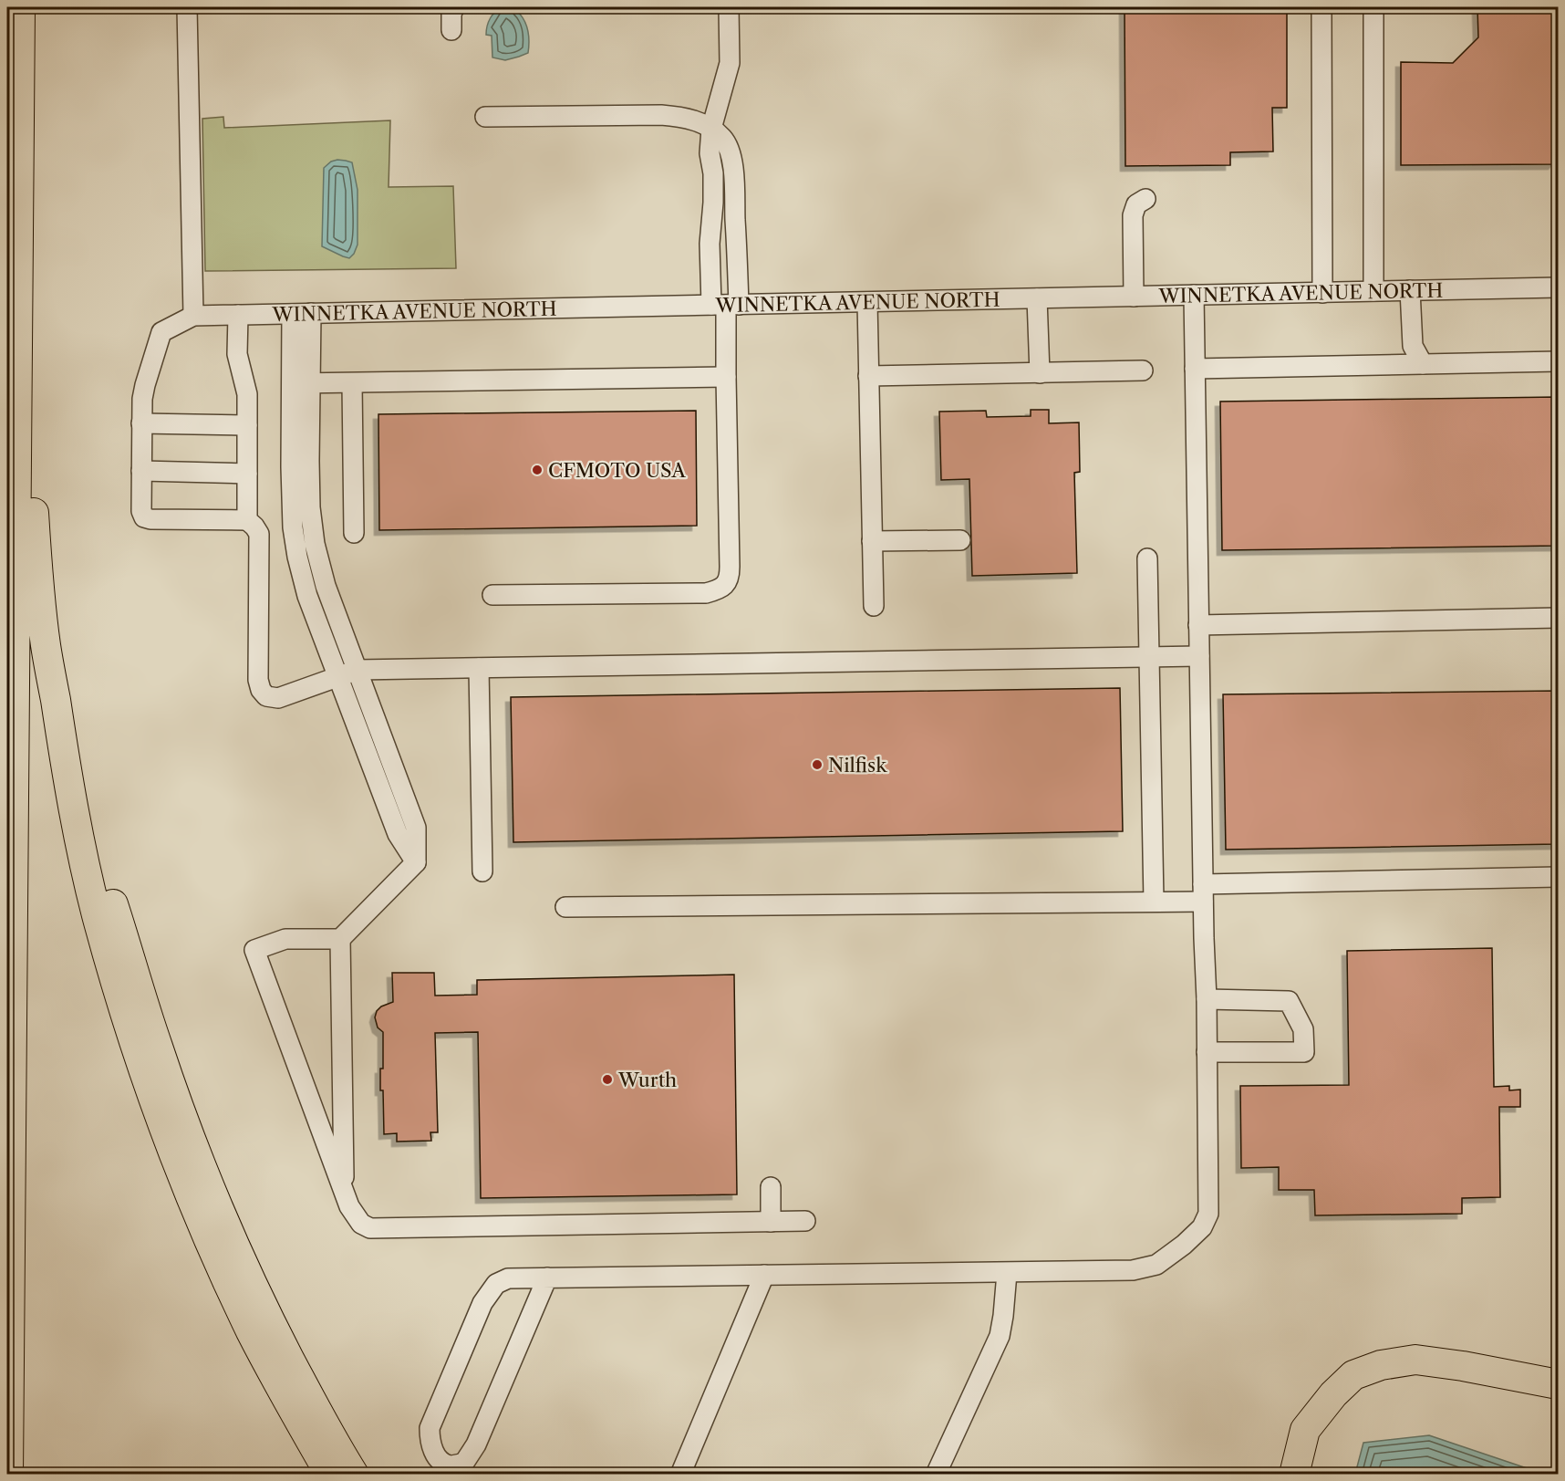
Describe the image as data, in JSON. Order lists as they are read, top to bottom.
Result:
{
  "streets": {
    "street": ["WINNETKA AVENUE NORTH"]
  },
  "places": ["CFMOTO USA", "Nilfisk", "Wurth"]
}
